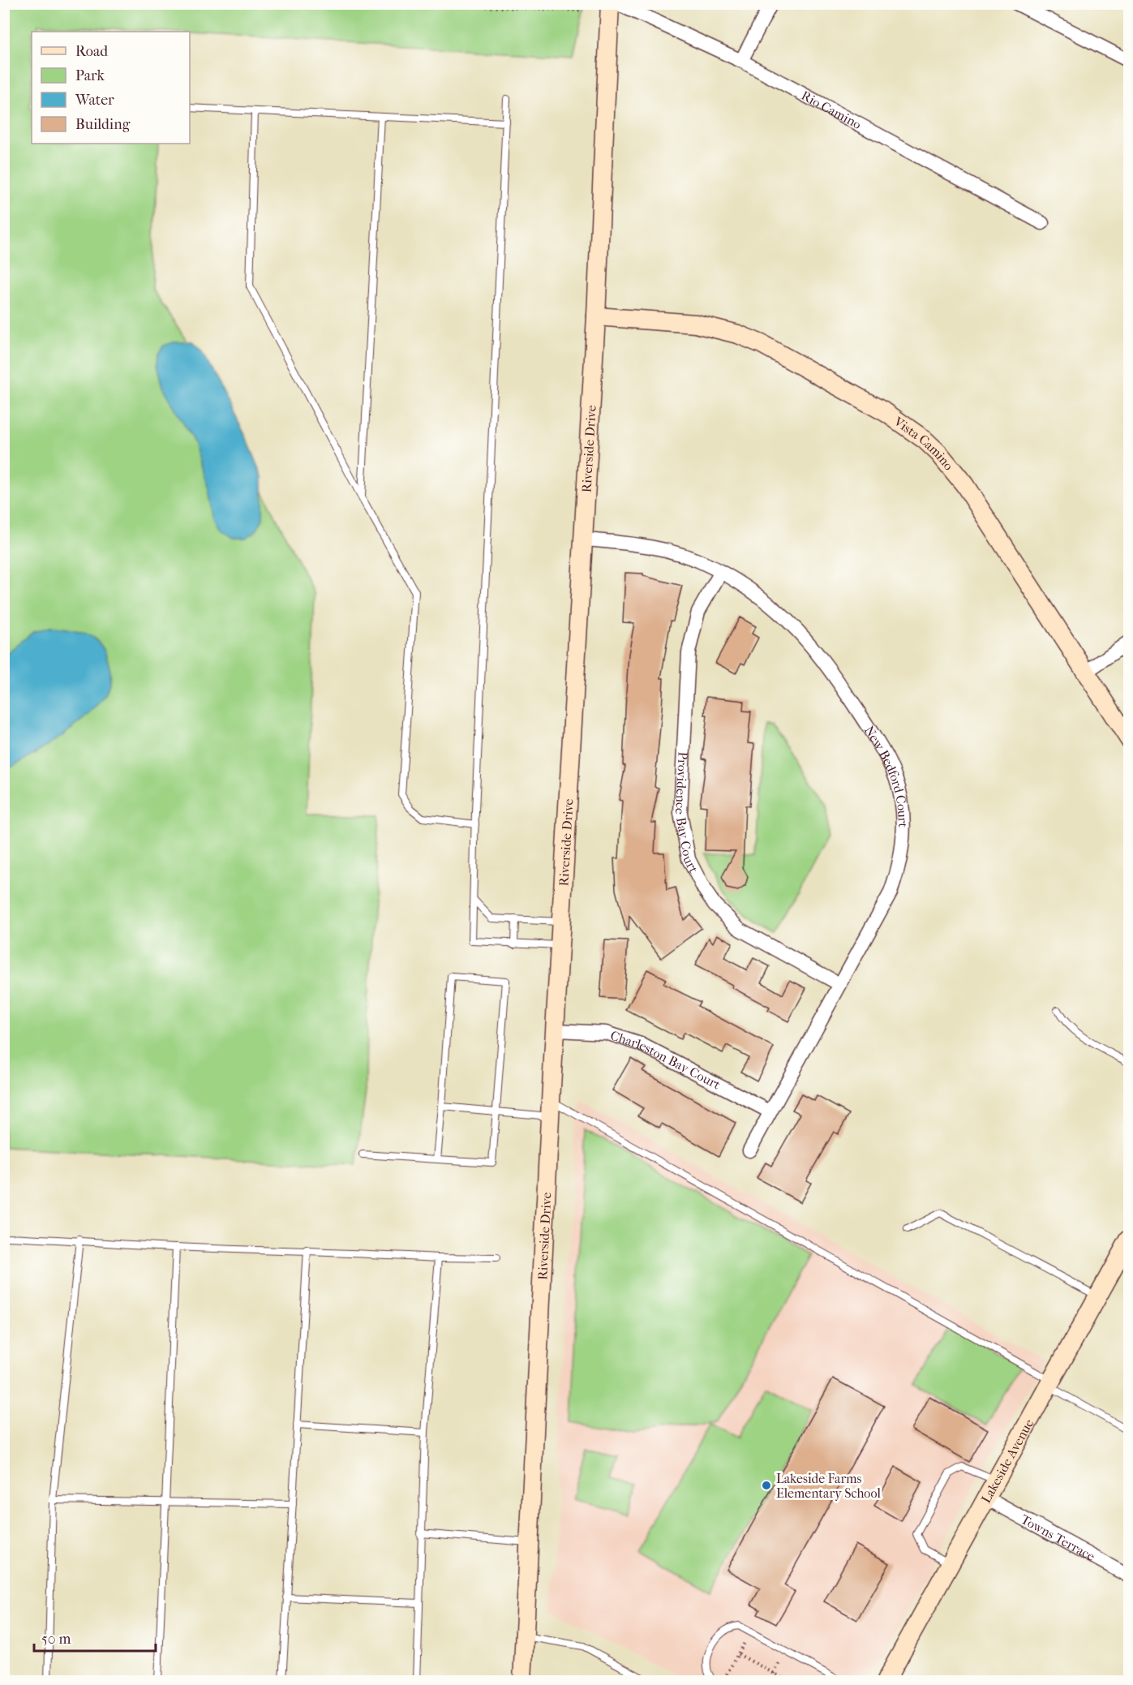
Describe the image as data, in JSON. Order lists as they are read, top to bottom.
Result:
{
  "streets": {
    "main road": ["Vista Camino", "Riverside Drive", "Lakeside Avenue"],
    "street": [
      "Rio Camino",
      "New Bedford Court",
      "Providence Bay Court",
      "Charleston Bay Court",
      "Towns Terrace"
    ]
  },
  "crossings": [
    ["Vista Camino", "Riverside Drive"],
    ["Riverside Drive", "New Bedford Court"],
    ["Riverside Drive", "Charleston Bay Court"],
    ["New Bedford Court", "Providence Bay Court"],
    ["New Bedford Court", "Charleston Bay Court"],
    ["Lakeside Avenue", "Towns Terrace"]
  ],
  "places": ["Lakeside Farms Elementary School"],
  "legend": [
    "Road",
    "Park",
    "Water",
    "Building"
  ],
  "scale_bar": "50 m"
}
